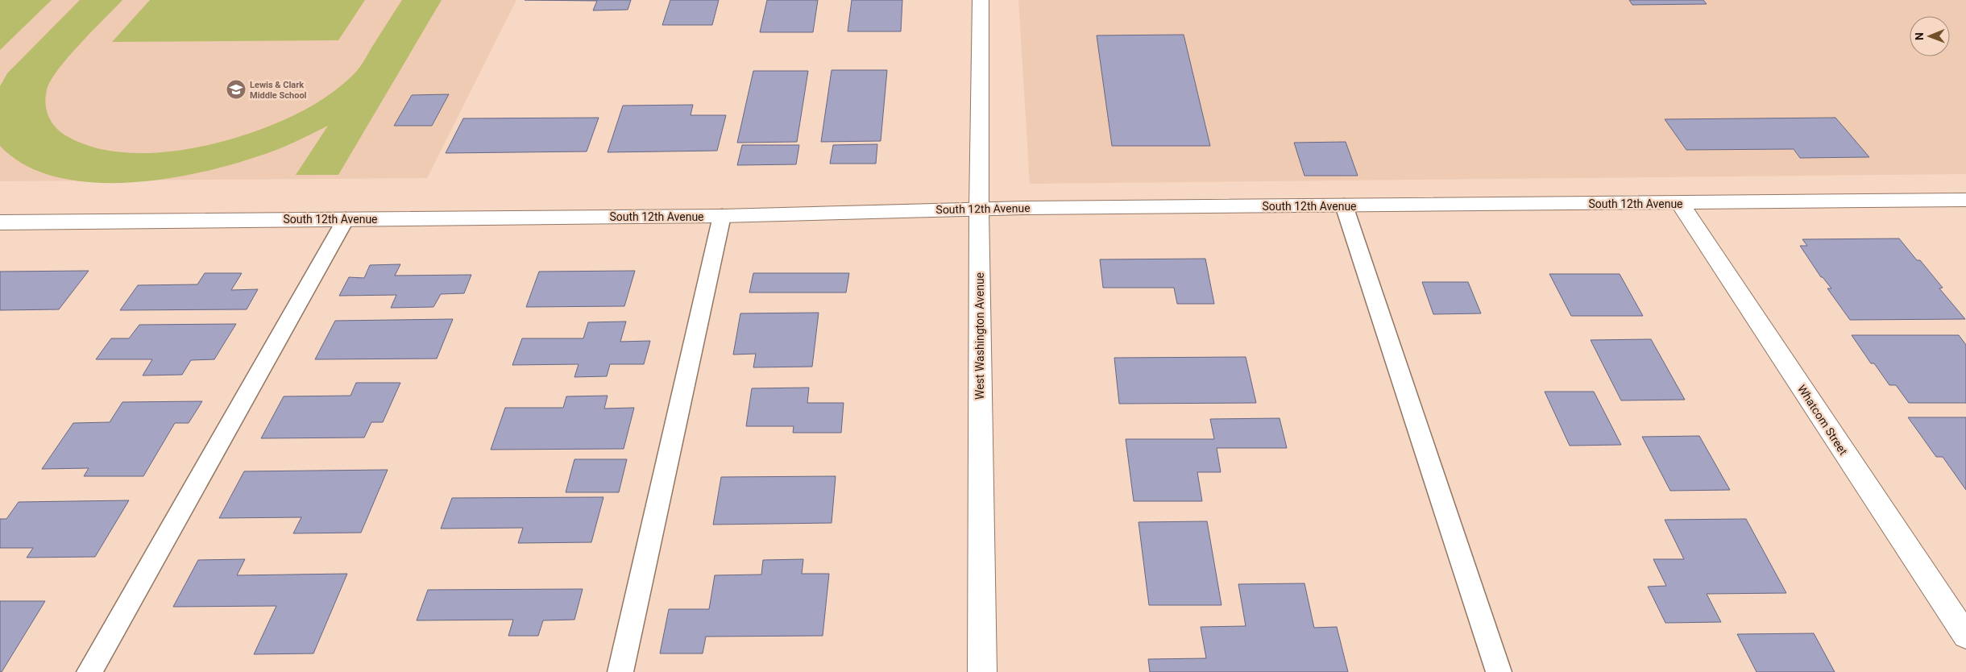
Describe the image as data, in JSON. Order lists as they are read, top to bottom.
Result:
{
  "streets": {
    "street": ["South 12th Avenue", "West Washington Avenue", "Whatcom Street"]
  },
  "crossings": [
    ["South 12th Avenue", "West Washington Avenue"],
    ["South 12th Avenue", "Whatcom Street"]
  ],
  "places": {
    "school or university": ["Lewis & Clark Middle School"]
  },
  "north": "left"
}
